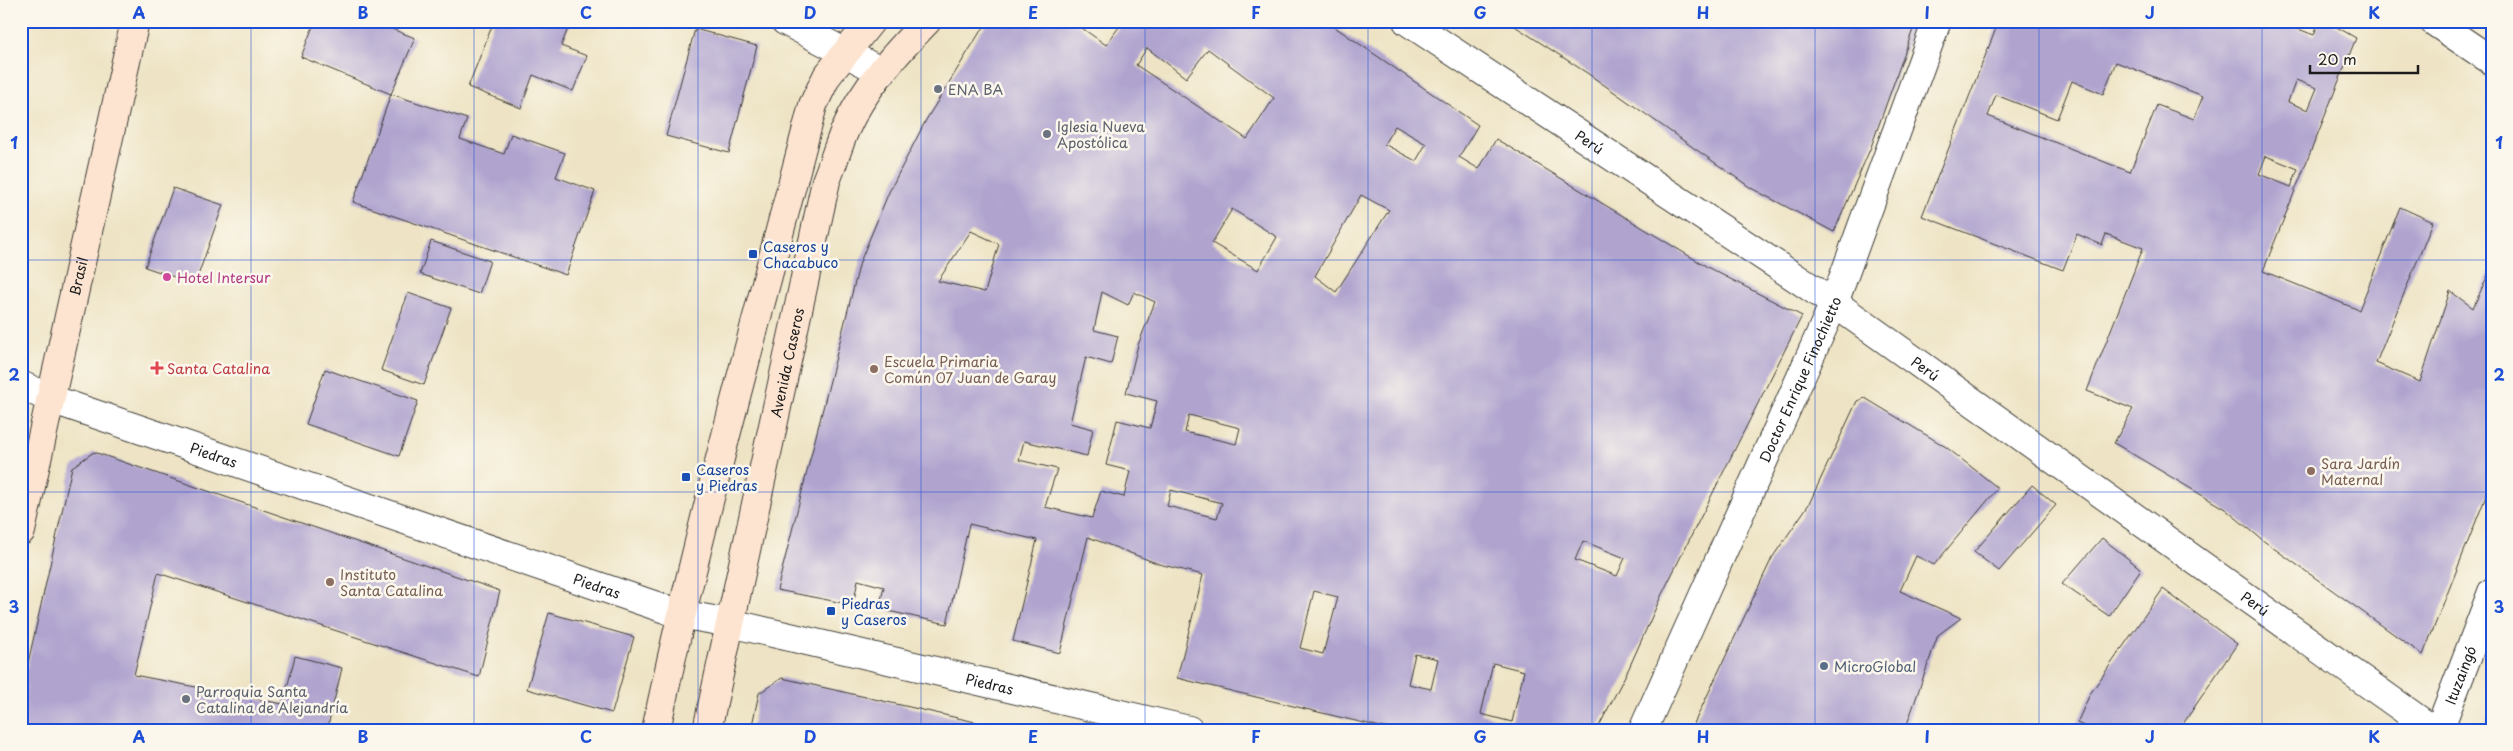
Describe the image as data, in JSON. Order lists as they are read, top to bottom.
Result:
{
  "streets": {
    "main road": ["Brasil", "Avenida Caseros"],
    "street": [
      "Perú",
      "Doctor Enrique Finochietto",
      "Piedras",
      "Ituzaingó"
    ]
  },
  "crossings": [
    ["Perú", "Doctor Enrique Finochietto"],
    ["Brasil", "Piedras"],
    ["Avenida Caseros", "Piedras"]
  ],
  "places": {
    "other": [
      "ENA BA",
      "Iglesia Nueva Apostólica",
      "Hotel Intersur",
      "Escuela Primaria Común 07 Juan de Garay",
      "Sara Jardín Maternal",
      "Instituto Santa Catalina",
      "MicroGlobal",
      "Parroquia Santa Catalina de Alejandría"
    ],
    "transit": ["Caseros y Chacabuco", "Caseros y Piedras", "Piedras y Caseros"],
    "health": ["Santa Catalina"]
  },
  "scale_bar": "20 m",
  "grid": {
    "columns": [
      "A",
      "B",
      "C",
      "D",
      "E",
      "F",
      "G",
      "H",
      "I",
      "J",
      "K"
    ],
    "rows": ["1", "2", "3"]
  }
}
